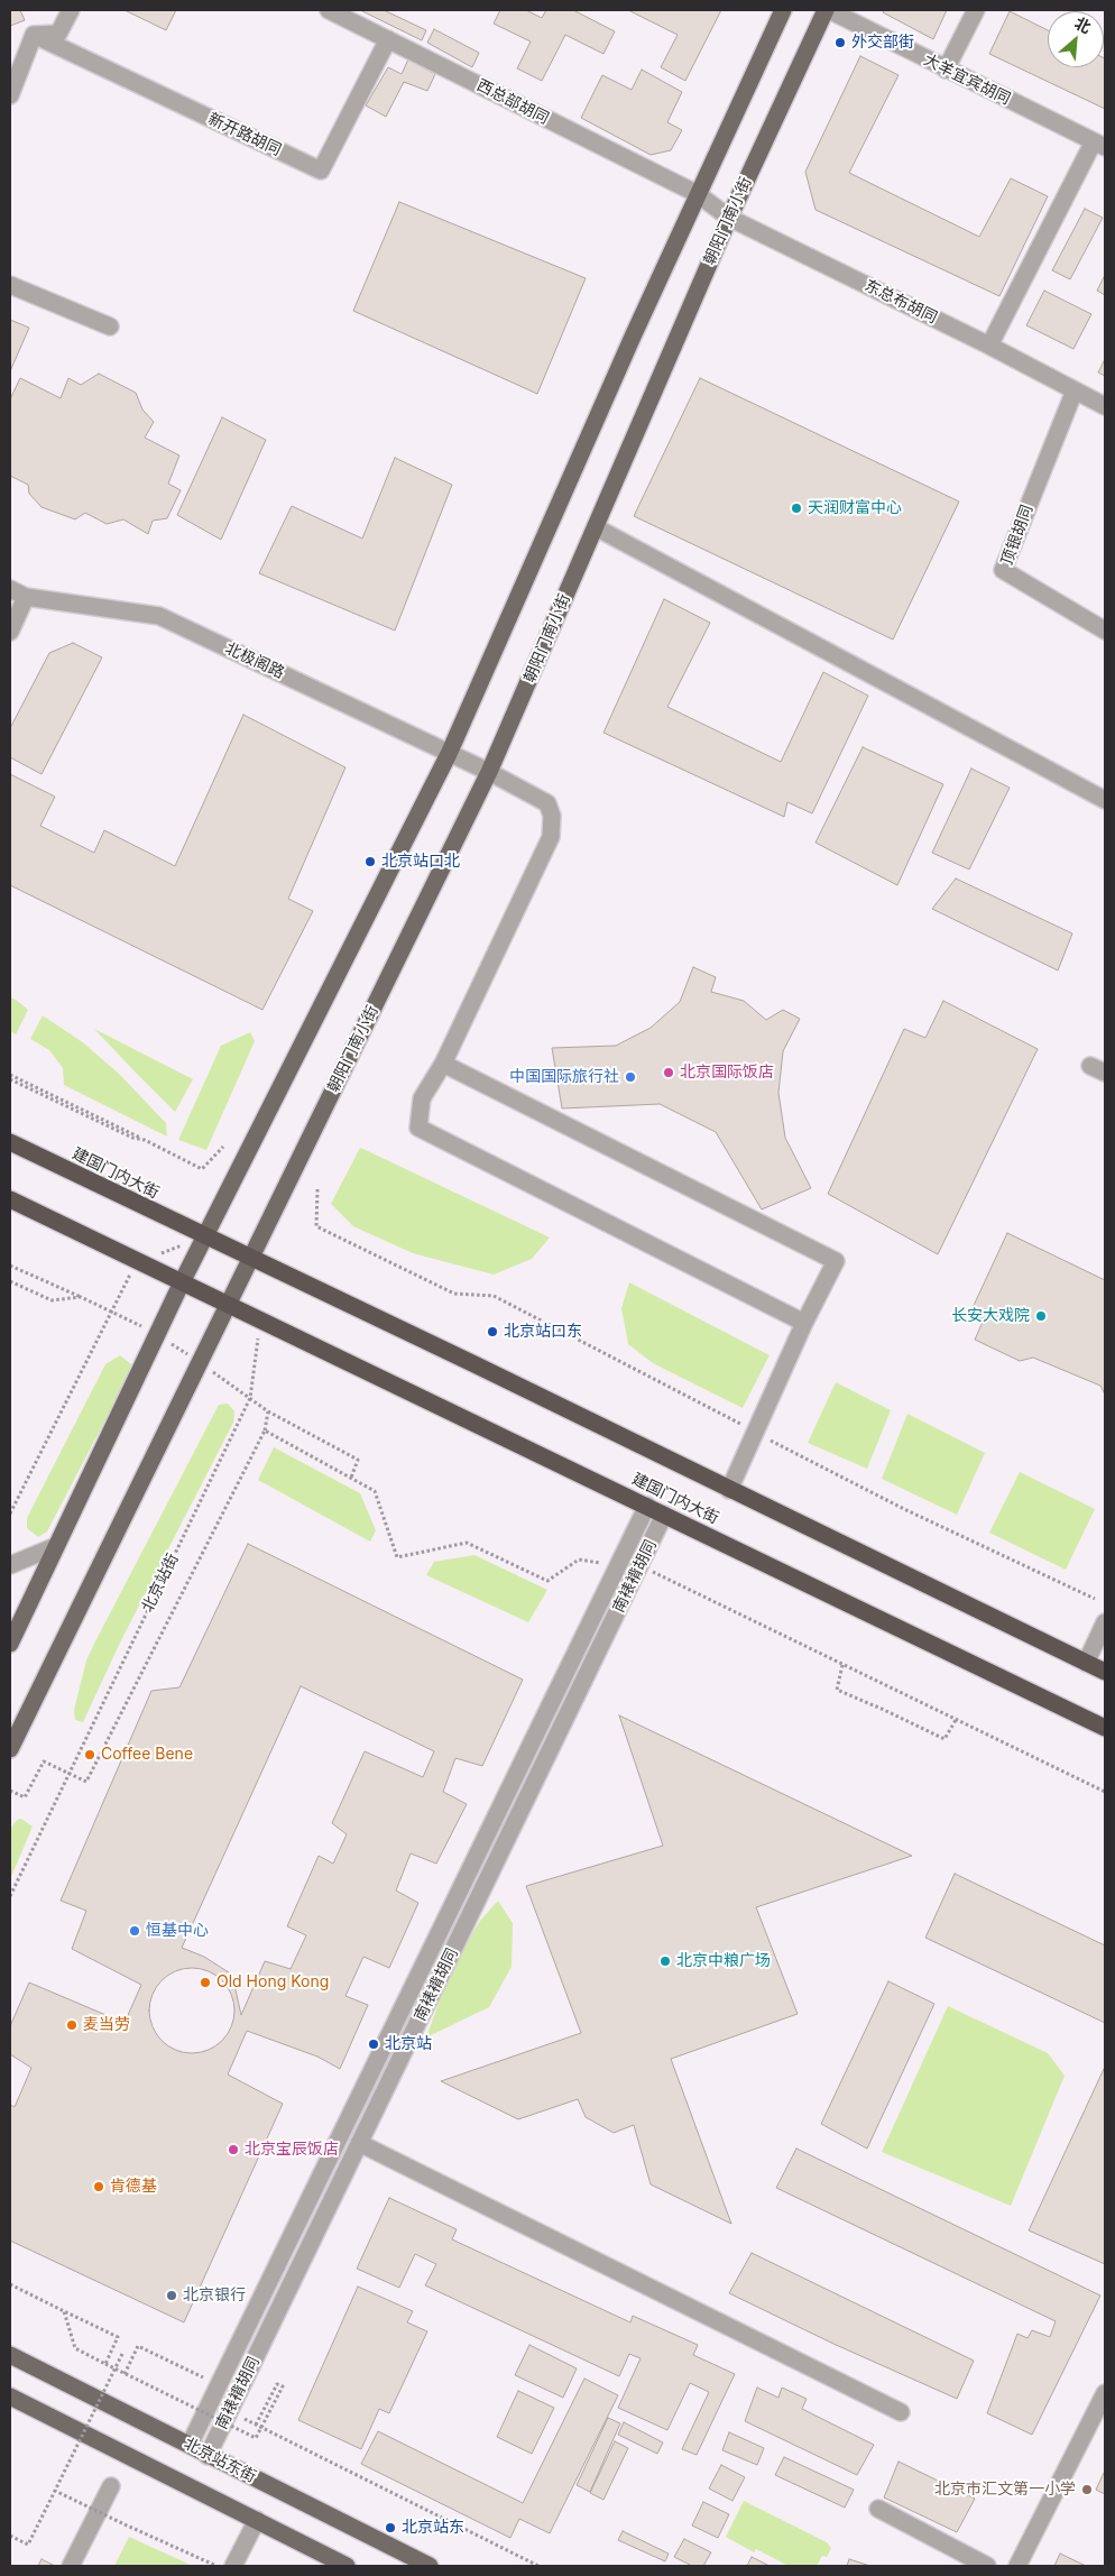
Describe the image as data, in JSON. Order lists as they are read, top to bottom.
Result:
{
  "streets": {
    "highway": ["建国门内大街"],
    "main road": ["朝阳门南小街", "北京站东街"],
    "street": [
      "大羊宜宾胡同",
      "西总部胡同",
      "新开路胡同",
      "东总布胡同",
      "顶银胡同",
      "北极阁路",
      "南裱褙胡同"
    ],
    "path": ["北京站街"]
  },
  "crossings": [
    ["大羊宜宾胡同", "朝阳门南小街"],
    ["西总部胡同", "新开路胡同"],
    ["西总部胡同", "东总布胡同"],
    ["朝阳门南小街", "东总布胡同"],
    ["朝阳门南小街", "北极阁路"],
    ["朝阳门南小街", "建国门内大街"],
    ["东总布胡同", "顶银胡同"],
    ["建国门内大街", "南裱褙胡同"],
    ["建国门内大街", "北京站街"],
    ["南裱褙胡同", "北京站东街"]
  ],
  "places": [
    "外交部街",
    "天润财富中心",
    "北京站口北",
    "北京国际饭店",
    "中国国际旅行社",
    "长安大戏院",
    "北京站口东",
    "Coffee Bene",
    "恒基中心",
    "北京中粮广场",
    "Old Hong Kong",
    "麦当劳",
    "北京站",
    "北京宝辰饭店",
    "肯德基",
    "北京银行",
    "北京市汇文第一小学",
    "北京站东"
  ],
  "north": "top right"
}
